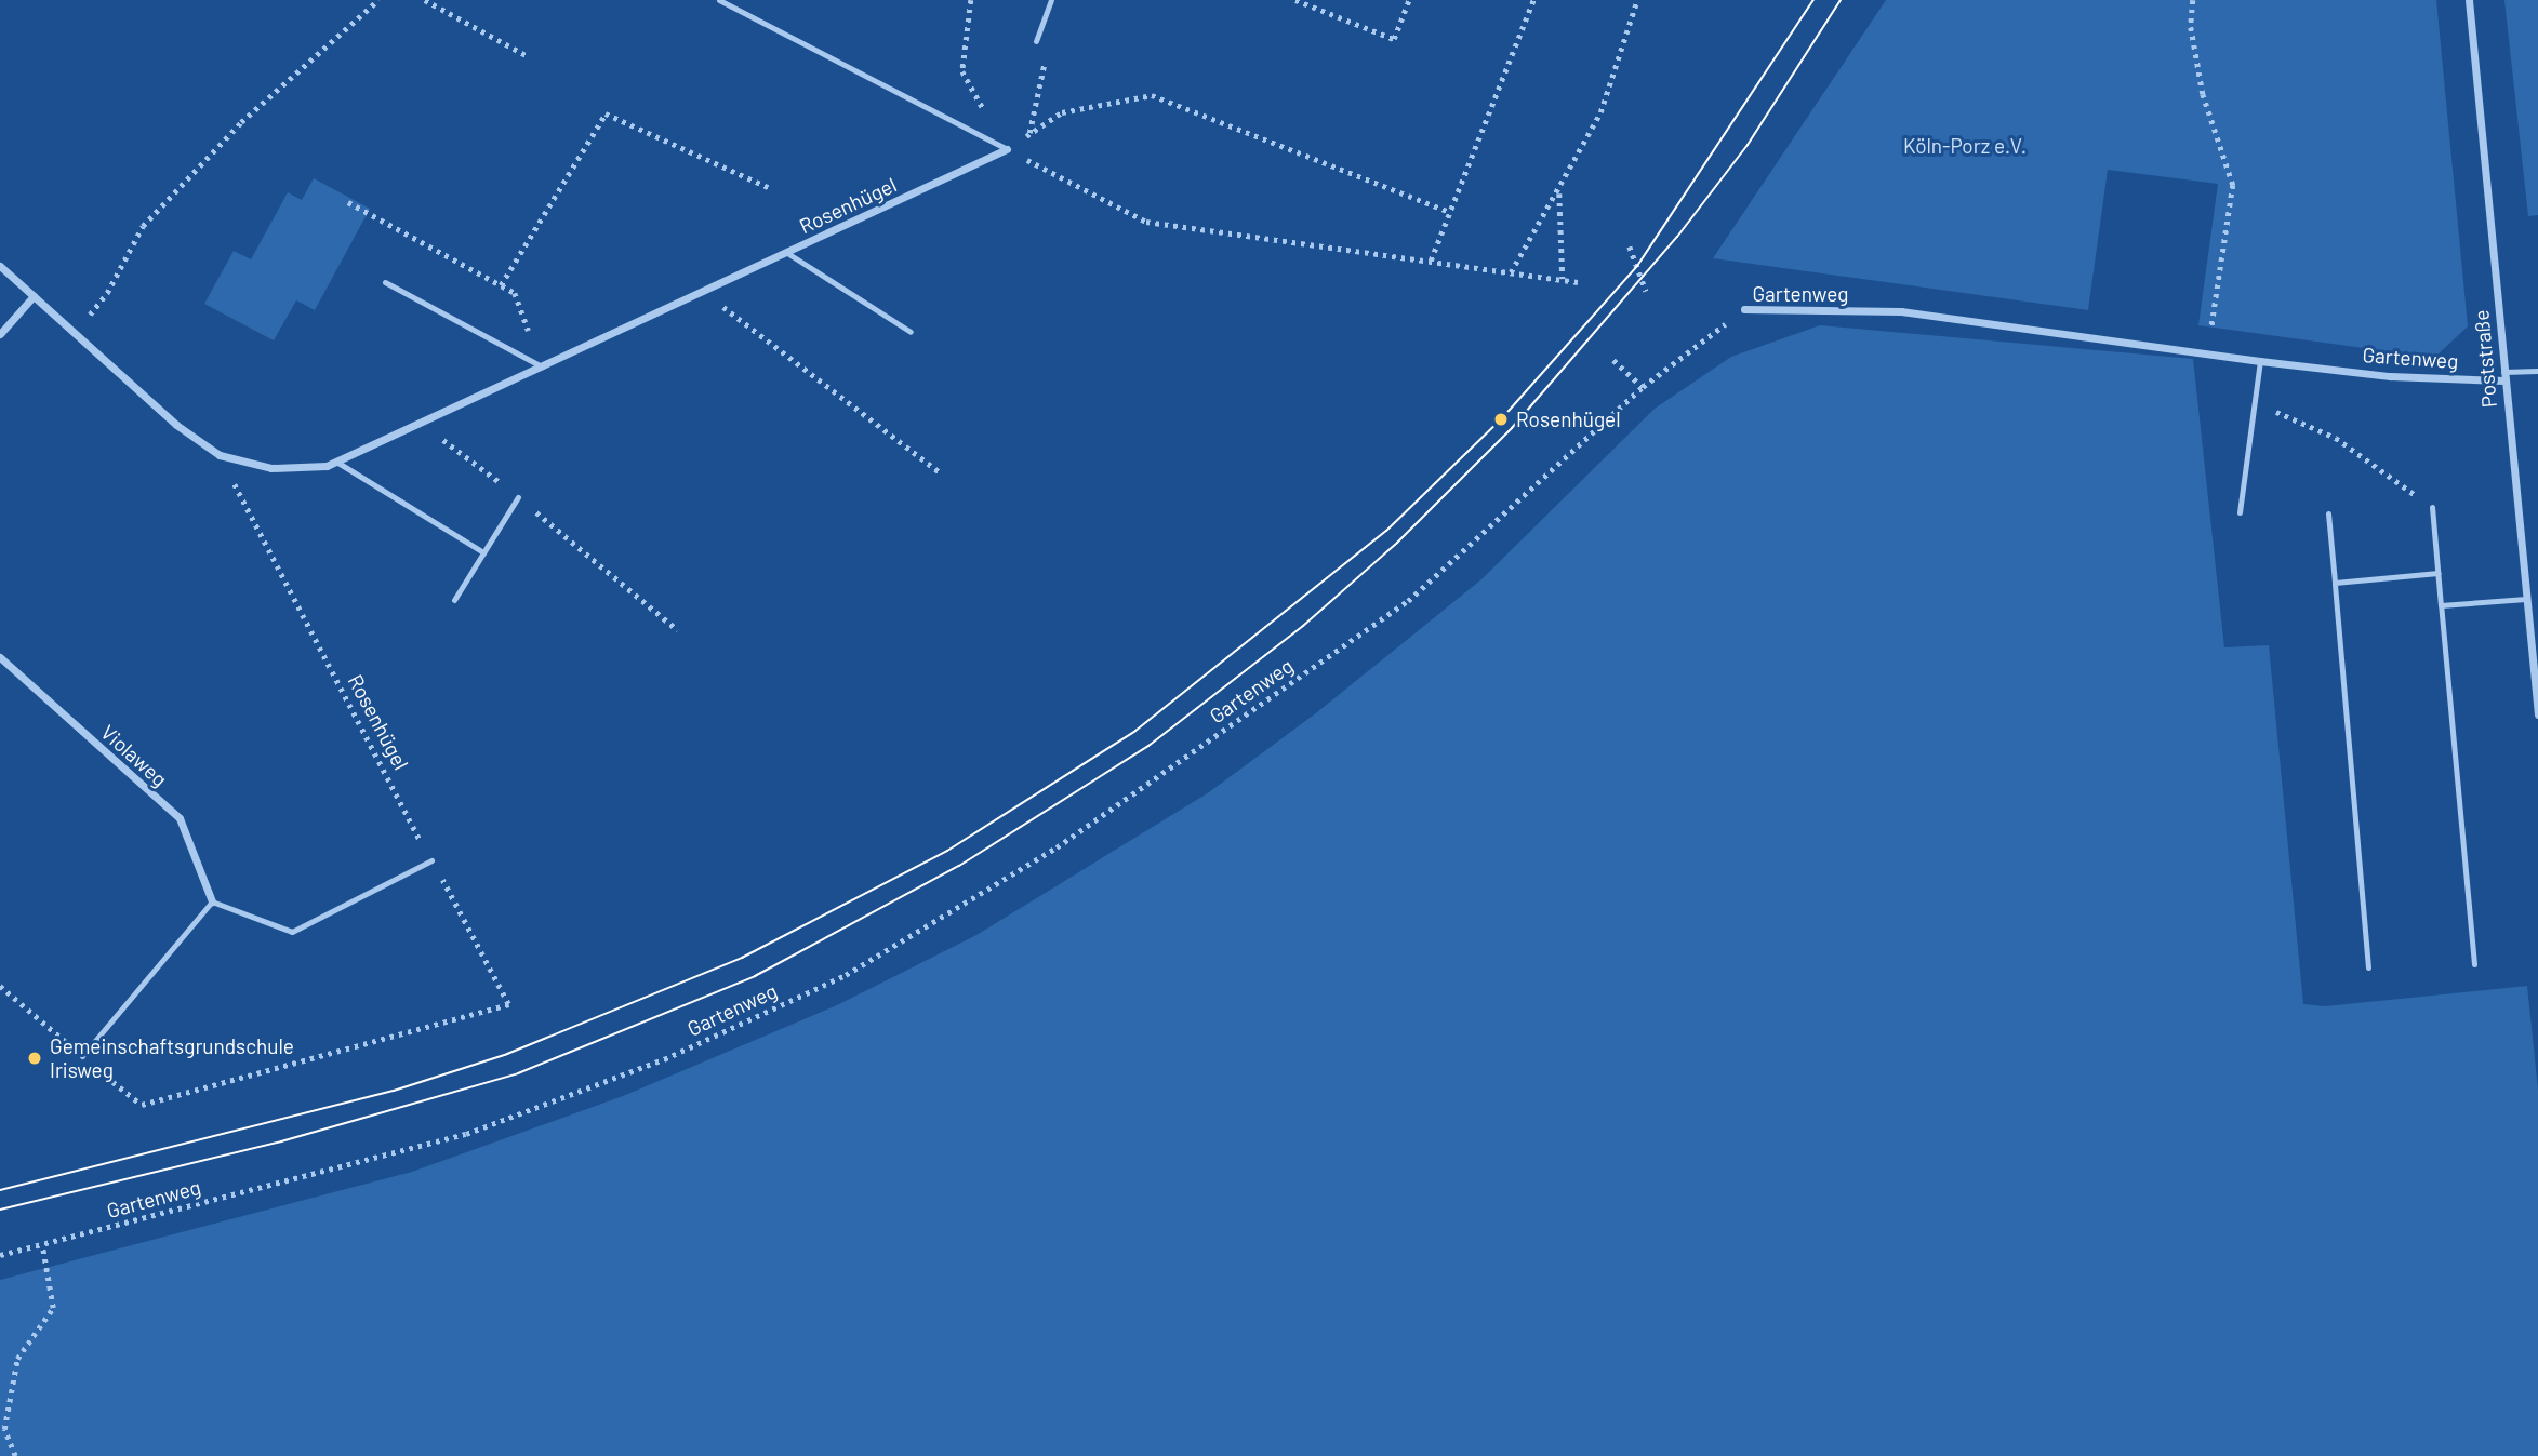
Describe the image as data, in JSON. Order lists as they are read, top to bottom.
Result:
{
  "streets": {
    "street": [
      "Rosenhügel",
      "Gartenweg",
      "Poststraße",
      "Violaweg"
    ]
  },
  "crossings": [
    ["Gartenweg", "Poststraße"]
  ],
  "parks": ["Köln-Porz e.V."],
  "places": ["Rosenhügel", "Gemeinschaftsgrundschule Irisweg"]
}
